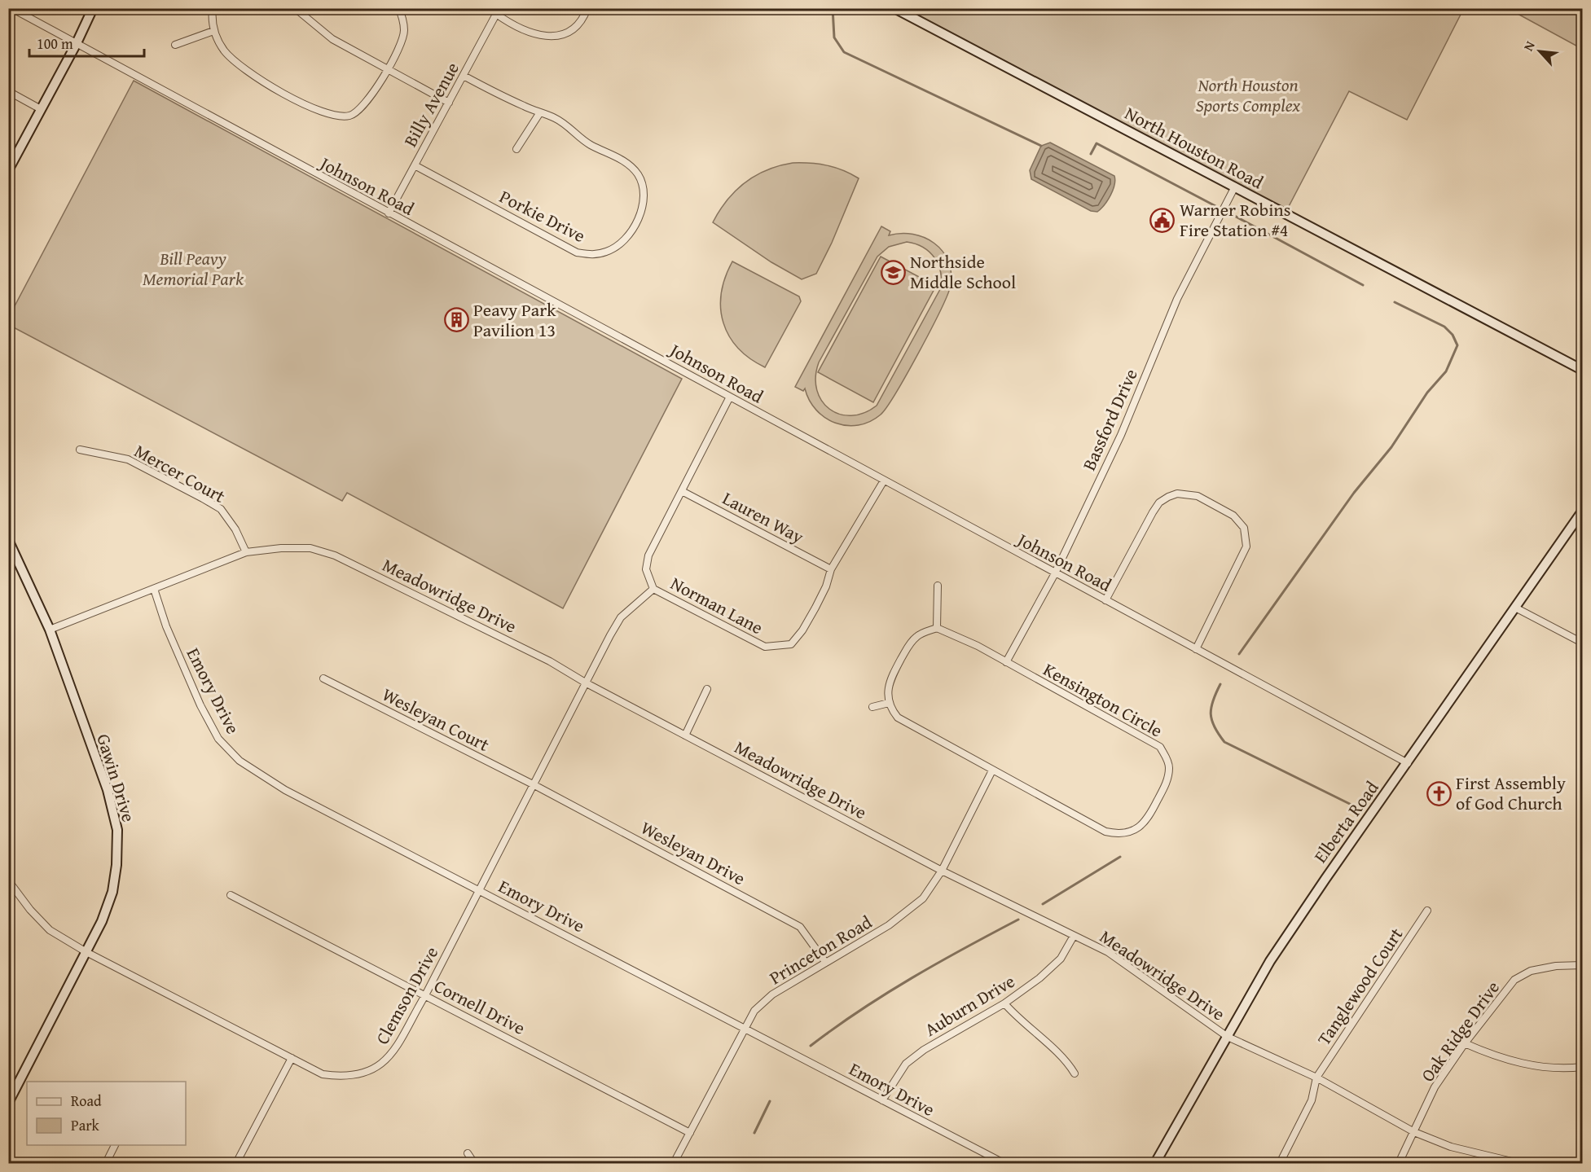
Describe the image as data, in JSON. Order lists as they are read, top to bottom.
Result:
{
  "streets": {
    "street": [
      "Billy Avenue",
      "North Houston Road",
      "Johnson Road",
      "Porkie Drive",
      "Bassford Drive",
      "Mercer Court",
      "Lauren Way",
      "Meadowridge Drive",
      "Norman Lane",
      "Emory Drive",
      "Kensington Circle",
      "Wesleyan Court",
      "Gawin Drive",
      "Elberta Road",
      "Wesleyan Drive",
      "Princeton Road",
      "Tanglewood Court",
      "Clemson Drive",
      "Auburn Drive",
      "Cornell Drive",
      "Oak Ridge Drive"
    ]
  },
  "crossings": [
    ["Billy Avenue", "Johnson Road"],
    ["Billy Avenue", "Porkie Drive"],
    ["North Houston Road", "Bassford Drive"],
    ["Johnson Road", "Bassford Drive"],
    ["Johnson Road", "Norman Lane"],
    ["Johnson Road", "Elberta Road"],
    ["Bassford Drive", "Kensington Circle"],
    ["Mercer Court", "Meadowridge Drive"],
    ["Lauren Way", "Norman Lane"],
    ["Meadowridge Drive", "Emory Drive"],
    ["Meadowridge Drive", "Gawin Drive"],
    ["Meadowridge Drive", "Elberta Road"],
    ["Meadowridge Drive", "Princeton Road"],
    ["Meadowridge Drive", "Tanglewood Court"],
    ["Meadowridge Drive", "Clemson Drive"],
    ["Meadowridge Drive", "Auburn Drive"],
    ["Meadowridge Drive", "Oak Ridge Drive"],
    ["Norman Lane", "Clemson Drive"],
    ["Emory Drive", "Princeton Road"],
    ["Emory Drive", "Clemson Drive"],
    ["Emory Drive", "Auburn Drive"],
    ["Kensington Circle", "Princeton Road"],
    ["Wesleyan Court", "Wesleyan Drive"],
    ["Wesleyan Court", "Clemson Drive"],
    ["Gawin Drive", "Clemson Drive"],
    ["Wesleyan Drive", "Princeton Road"],
    ["Wesleyan Drive", "Clemson Drive"],
    ["Princeton Road", "Cornell Drive"],
    ["Clemson Drive", "Cornell Drive"]
  ],
  "parks": ["North Houston Sports Complex", "Bill Peavy Memorial Park"],
  "places": {
    "public building": ["Warner Robins Fire Station #4"],
    "school or university": ["Northside Middle School"],
    "building": ["Peavy Park Pavilion 13"],
    "church": ["First Assembly of God Church"]
  },
  "legend": ["Road", "Park"],
  "scale_bar": "100 m",
  "north": "top left"
}
